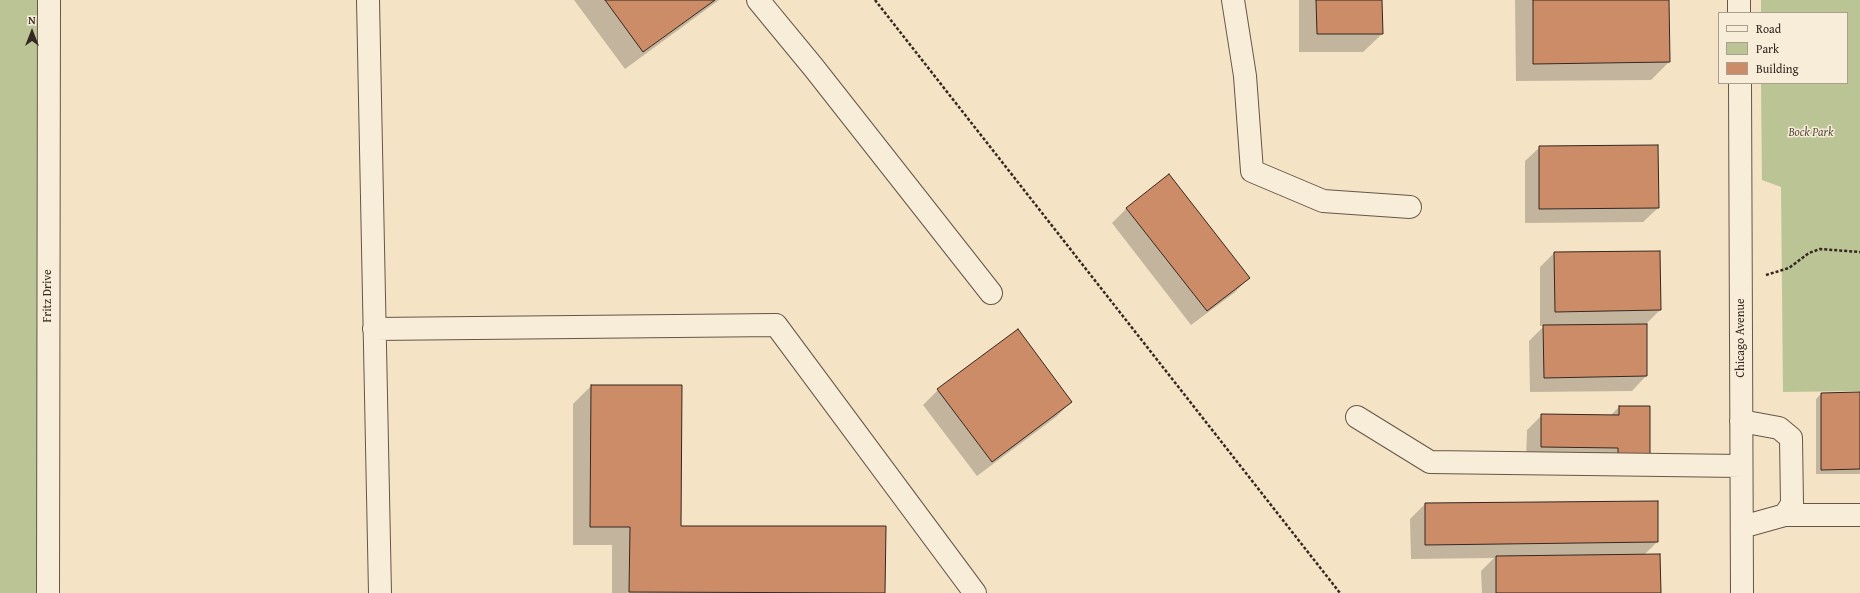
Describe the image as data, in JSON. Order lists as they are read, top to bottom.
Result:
{
  "streets": {
    "street": ["Fritz Drive", "Chicago Avenue"]
  },
  "parks": ["Bock Park"],
  "legend": ["Road", "Park", "Building"],
  "north": "top"
}
